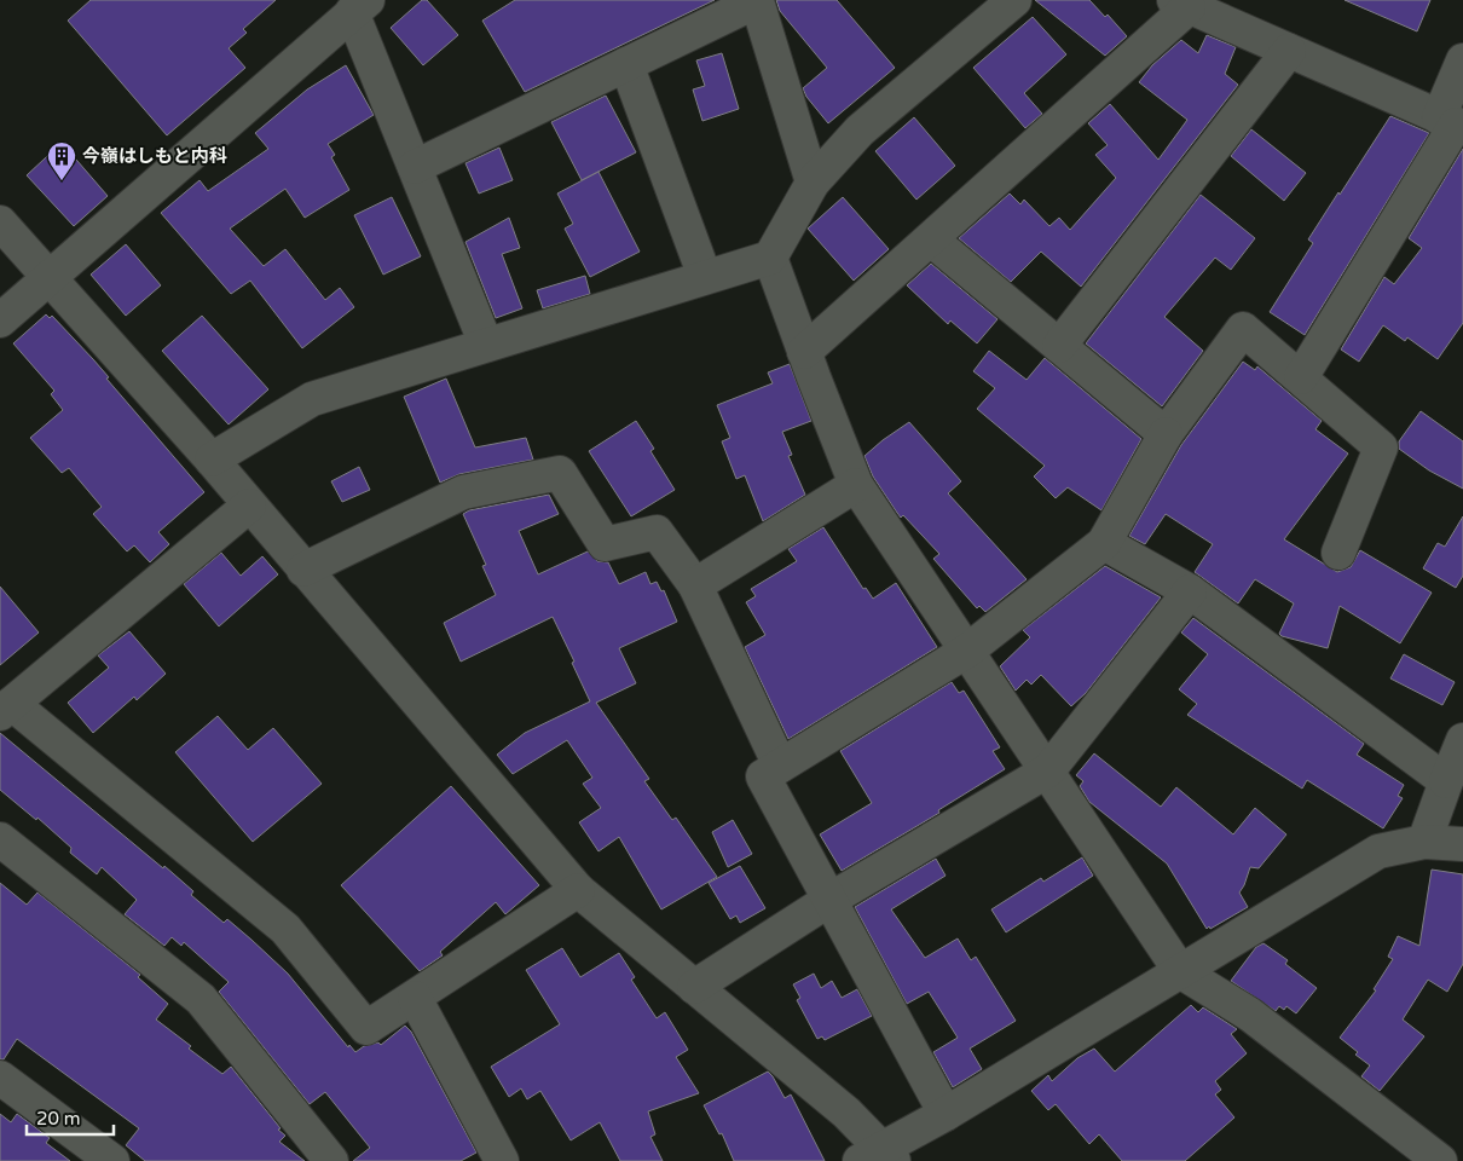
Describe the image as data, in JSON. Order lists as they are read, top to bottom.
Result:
{
  "places": {
    "building": ["今嶺はしもと内科"]
  },
  "scale_bar": "20 m"
}
